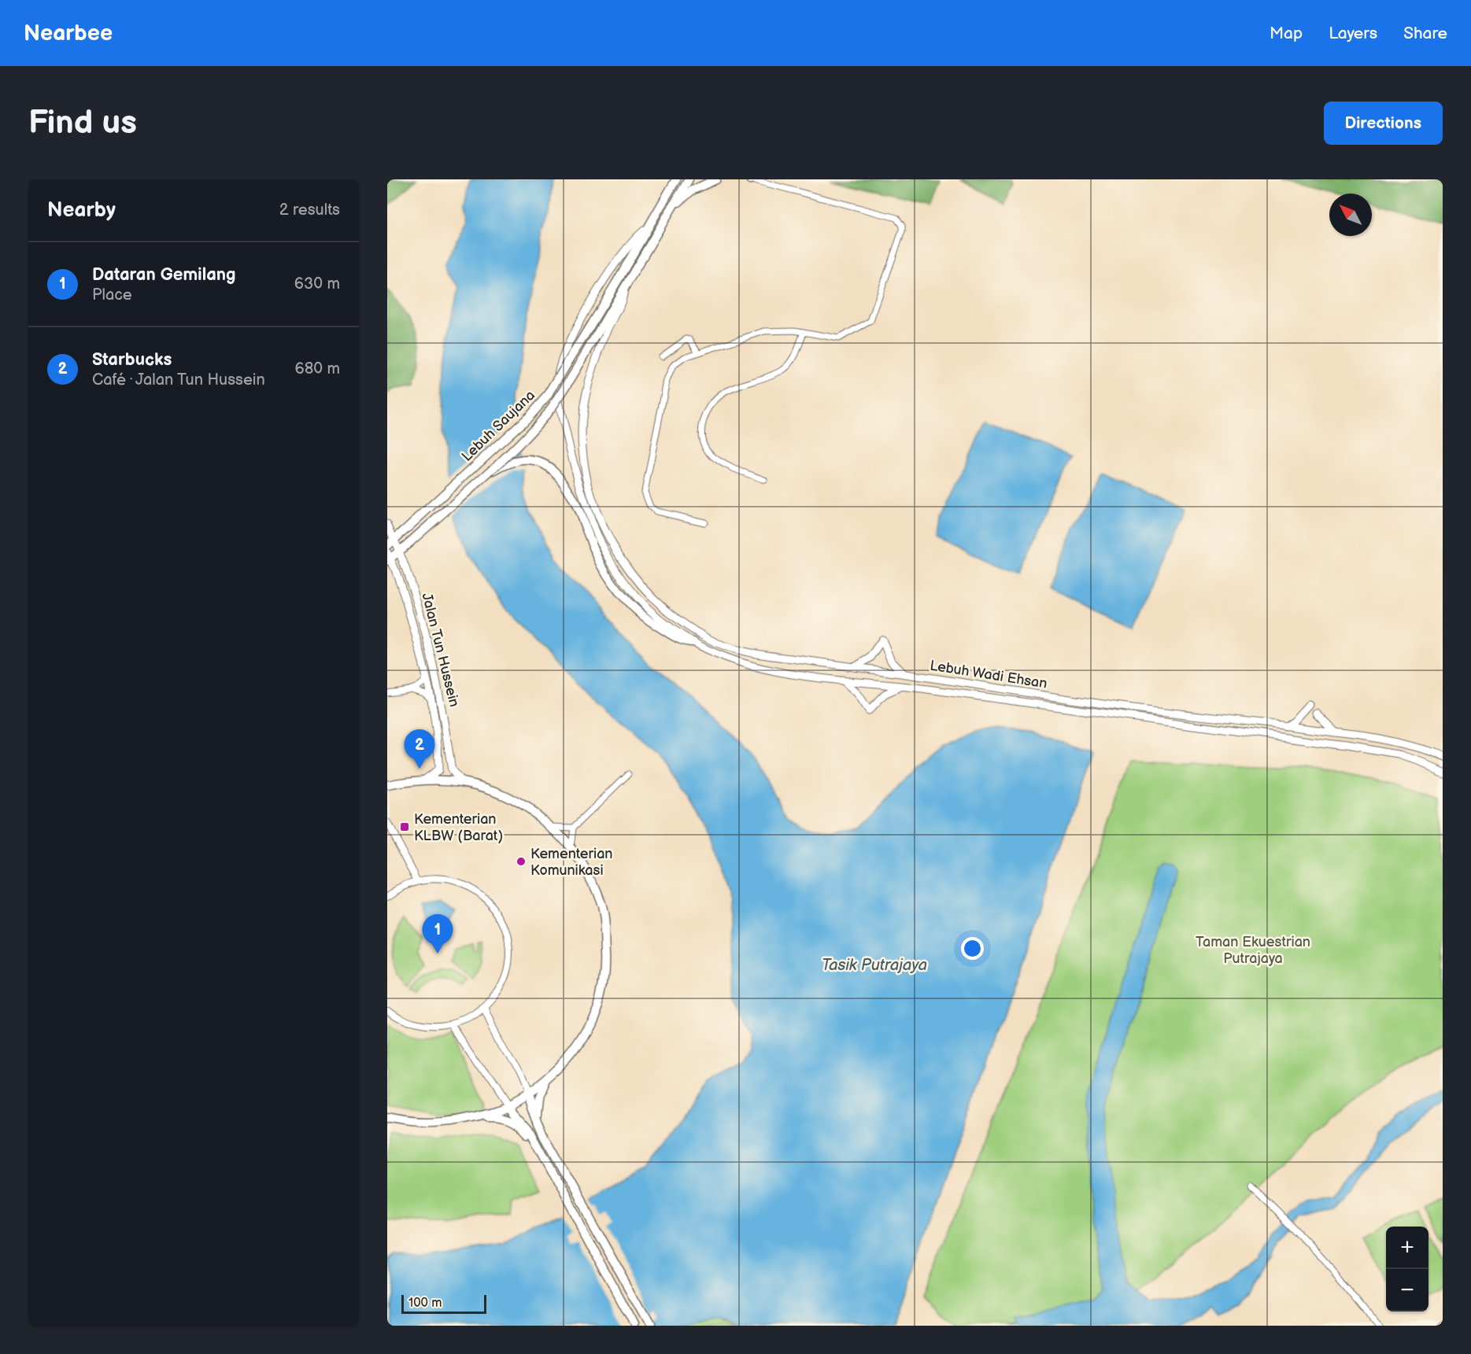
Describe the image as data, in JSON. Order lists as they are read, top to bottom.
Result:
{
  "streets": {
    "main road": ["Lebuh Saujana", "Jalan Tun Hussein", "Lebuh Wadi Ehsan"]
  },
  "crossings": [
    ["Lebuh Saujana", "Jalan Tun Hussein"],
    ["Lebuh Saujana", "Lebuh Wadi Ehsan"]
  ],
  "water": ["Tasik Putrajaya"],
  "parks": ["Taman Ekuestrian Putrajaya"],
  "places": {
    "transit": ["Kementerian KLBW (Barat)"],
    "other": ["Kementerian Komunikasi"]
  },
  "scale_bar": "100 m",
  "north": "top left",
  "page": {
    "header": "Nearbee",
    "nav": ["Map", "Layers", "Share"],
    "buttons": "Directions",
    "title": "Find us",
    "heading": ["Nearby", "2 results"],
    "list": [
      {
        "mark": "1",
        "name": "Dataran Gemilang",
        "note": "Place",
        "value": "630 m"
      },
      {
        "mark": "2",
        "name": "Starbucks",
        "note": "Café · Jalan Tun Hussein",
        "value": "680 m"
      }
    ],
    "pins": ["2", "1"],
    "map_buttons": ["+", "−"],
    "scale": "100 m"
  }
}
